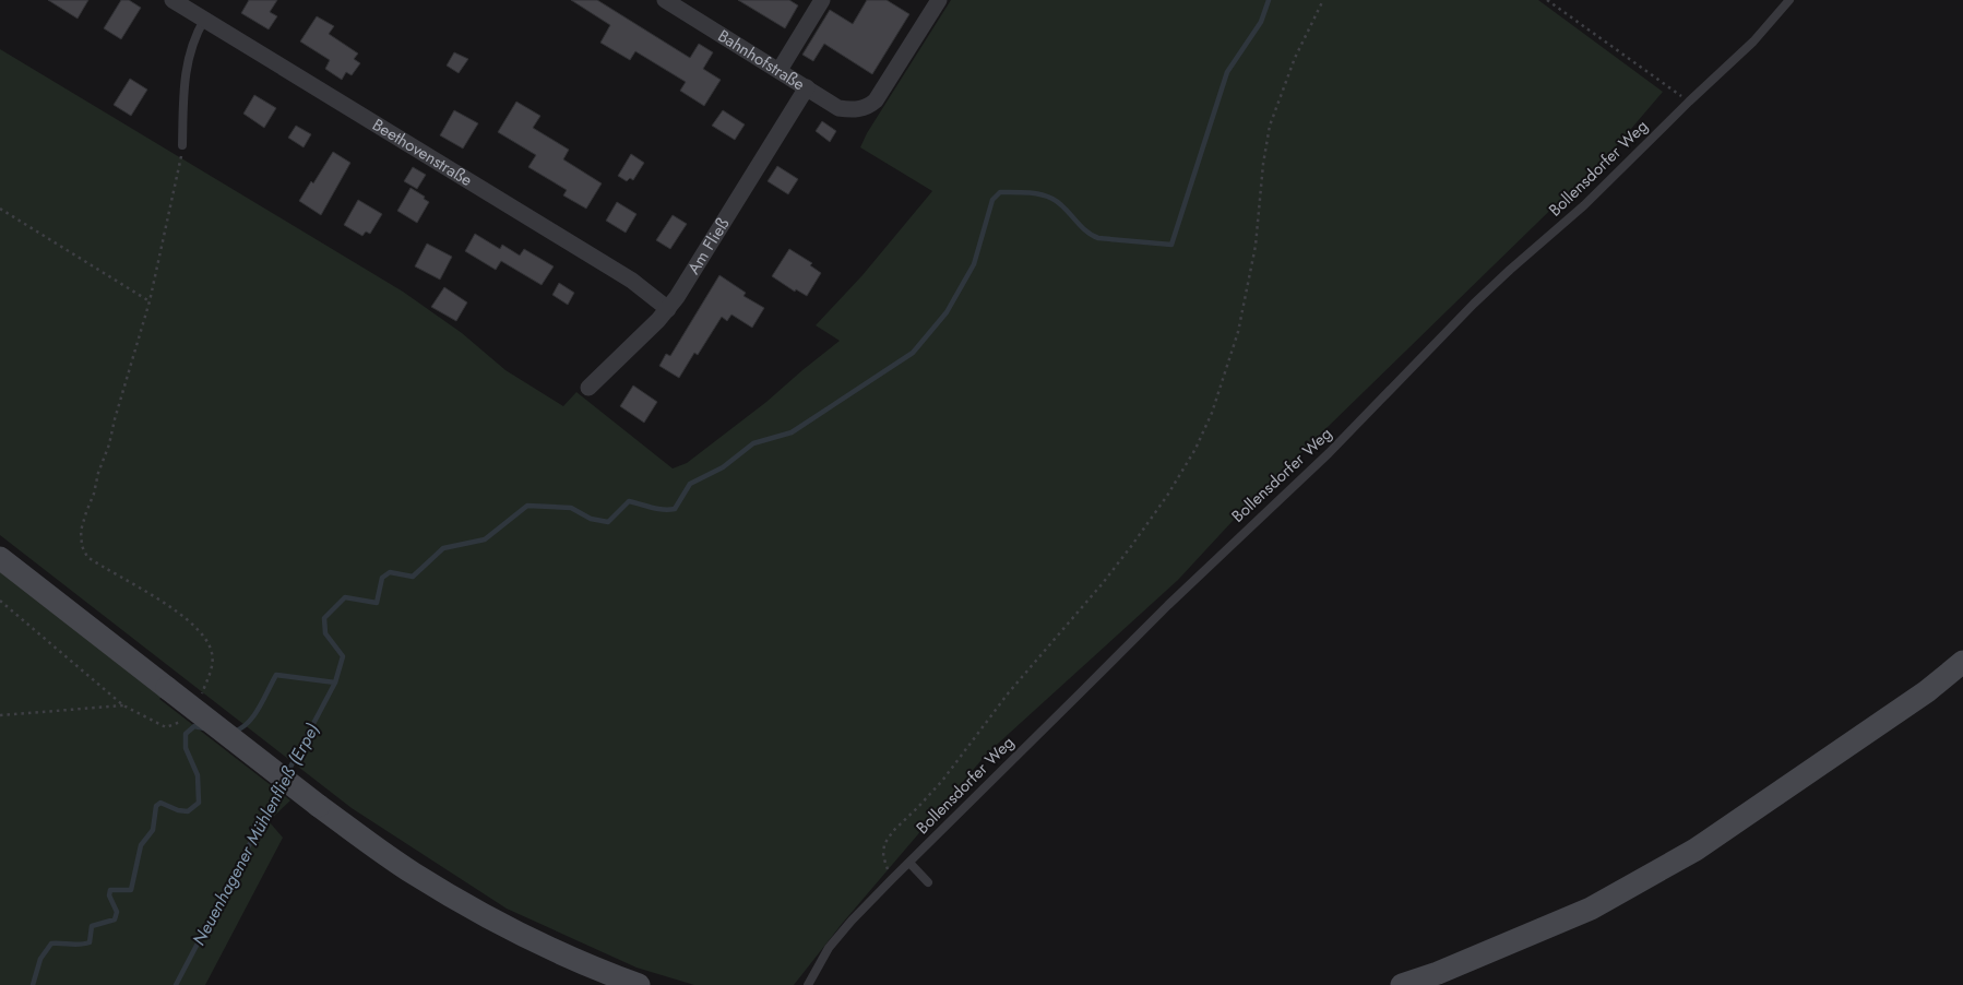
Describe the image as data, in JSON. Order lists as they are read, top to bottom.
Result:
{
  "streets": {
    "street": ["Bahnhofstraße", "Beethovenstraße", "Am Fließ"],
    "lane": ["Bollensdorfer Weg"]
  },
  "crossings": [
    ["Bahnhofstraße", "Am Fließ"],
    ["Beethovenstraße", "Am Fließ"]
  ],
  "water": ["Neuenhagener Mühlenfließ (Erpe)"]
}
